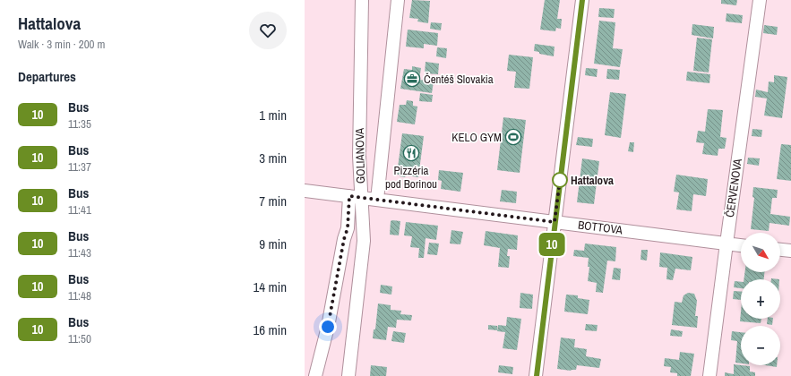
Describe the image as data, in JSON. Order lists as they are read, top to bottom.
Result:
{
  "streets": {
    "street": ["GOLIANOVA", "ČERVENOVA", "BOTTOVA"]
  },
  "crossings": [
    ["GOLIANOVA", "BOTTOVA"],
    ["ČERVENOVA", "BOTTOVA"]
  ],
  "places": {
    "office": ["Čentéš Slovakia"],
    "sports": ["KELO GYM"],
    "restaurant": ["Pizzéria pod Borinou"],
    "other": ["Hattalova"]
  },
  "lines": ["bus line 10"],
  "north": "bottom right",
  "page": {
    "heading": [
      ["Hattalova", "Walk · 3 min · 200 m"],
      "Departures"
    ],
    "on_map": "10",
    "list": [
      {
        "mark": "10",
        "name": "Bus",
        "note": "11:35",
        "value": "1 min"
      },
      {
        "mark": "10",
        "name": "Bus",
        "note": "11:37",
        "value": "3 min"
      },
      {
        "mark": "10",
        "name": "Bus",
        "note": "11:41",
        "value": "7 min"
      },
      {
        "mark": "10",
        "name": "Bus",
        "note": "11:43",
        "value": "9 min"
      },
      {
        "mark": "10",
        "name": "Bus",
        "note": "11:48",
        "value": "14 min"
      },
      {
        "mark": "10",
        "name": "Bus",
        "note": "11:50",
        "value": "16 min"
      }
    ],
    "map_buttons": ["+", "−"]
  }
}
